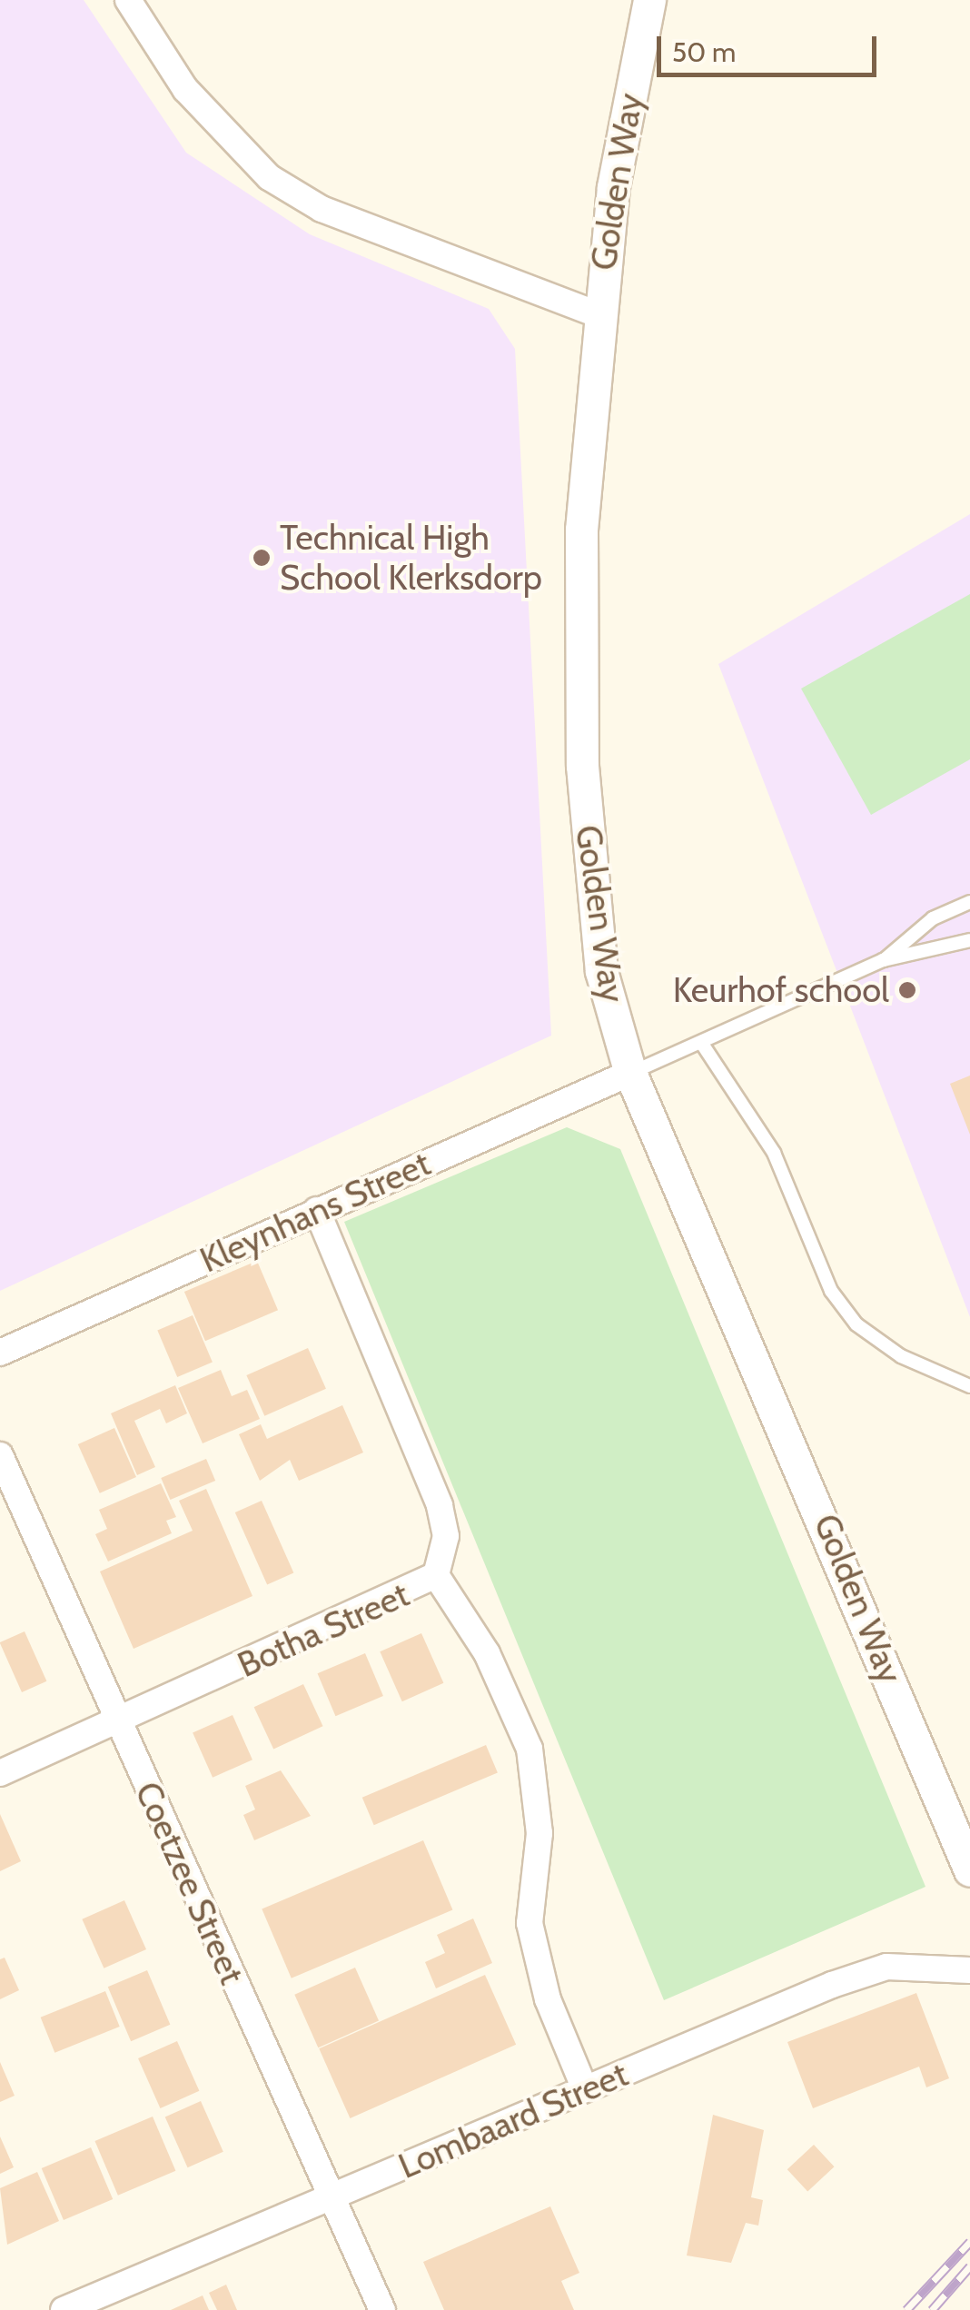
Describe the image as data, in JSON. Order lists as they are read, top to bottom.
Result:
{
  "streets": {
    "street": [
      "Golden Way",
      "Kleynhans Street",
      "Botha Street",
      "Coetzee Street",
      "Lombaard Street"
    ]
  },
  "crossings": [
    ["Golden Way", "Kleynhans Street"],
    ["Kleynhans Street", "Botha Street"],
    ["Botha Street", "Coetzee Street"],
    ["Coetzee Street", "Lombaard Street"]
  ],
  "places": ["Technical High School Klerksdorp", "Keurhof school"],
  "scale_bar": "50 m"
}
